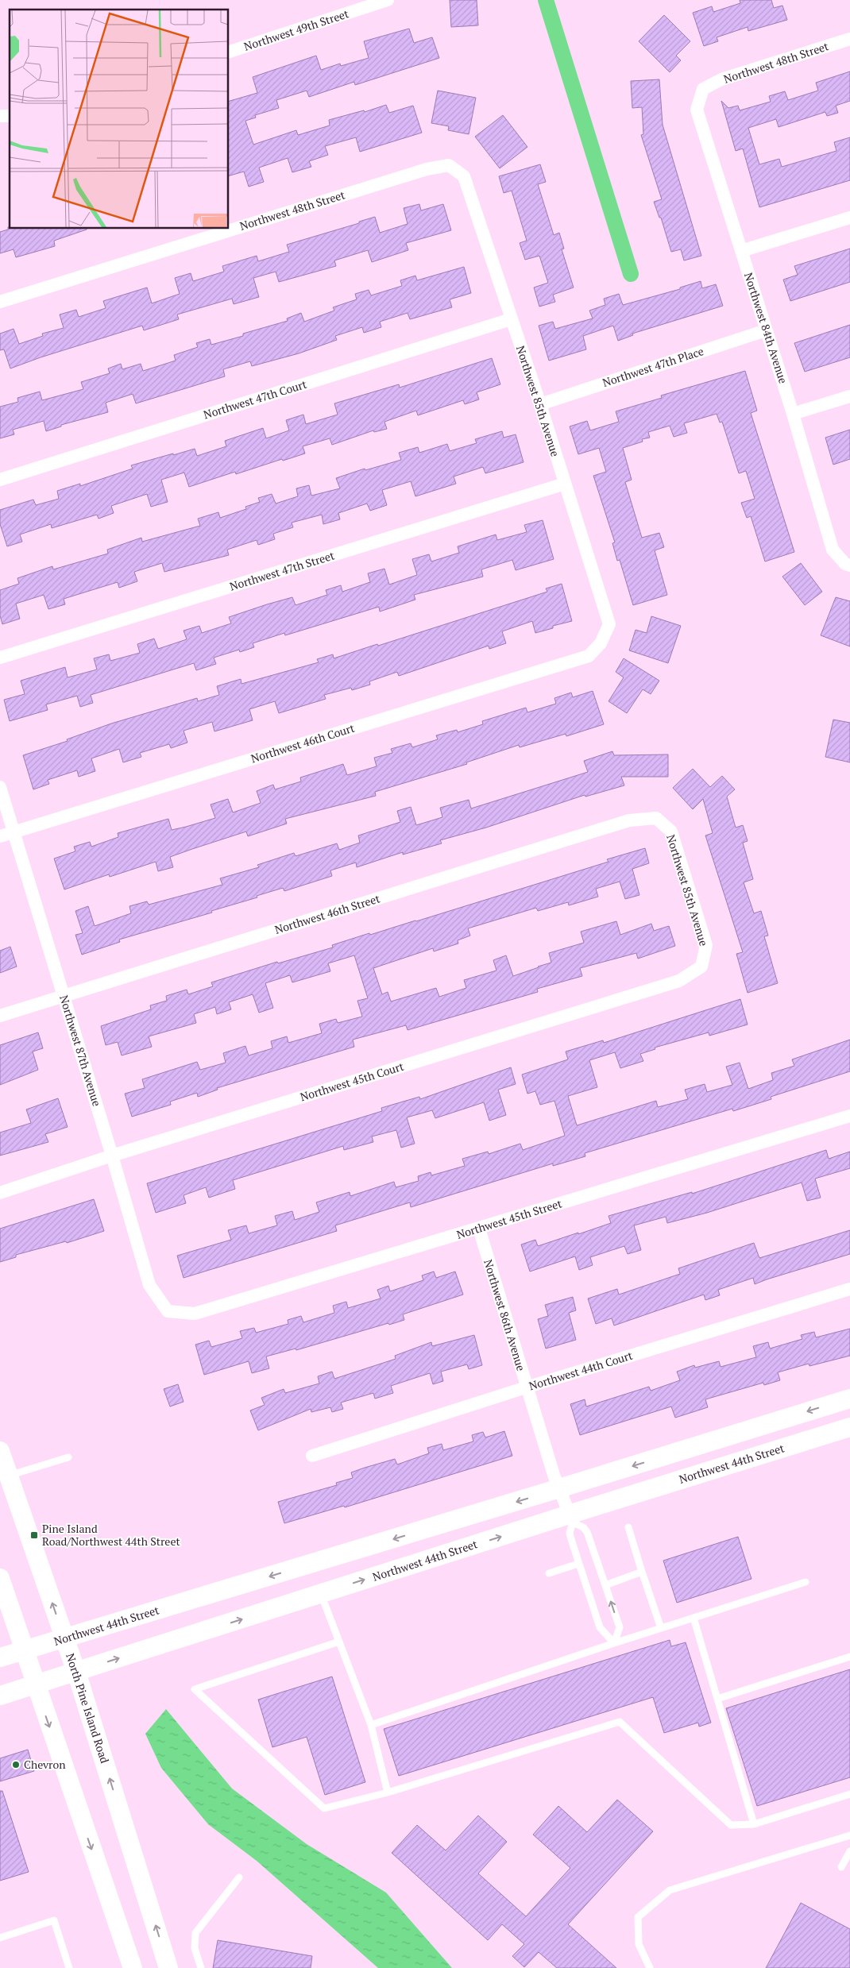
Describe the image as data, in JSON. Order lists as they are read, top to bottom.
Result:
{
  "streets": {
    "street": [
      "Northwest 49th Street",
      "Northwest 48th Street",
      "Northwest 84th Avenue",
      "Northwest 47th Place",
      "Northwest 47th Court",
      "Northwest 85th Avenue",
      "Northwest 47th Street",
      "Northwest 46th Court",
      "Northwest 46th Street",
      "Northwest 87th Avenue",
      "Northwest 45th Court",
      "Northwest 45th Street",
      "Northwest 86th Avenue",
      "Northwest 44th Court",
      "Northwest 44th Street",
      "North Pine Island Road"
    ]
  },
  "crossings": [
    ["Northwest 48th Street", "Northwest 84th Avenue"],
    ["Northwest 48th Street", "Northwest 85th Avenue"],
    ["Northwest 84th Avenue", "Northwest 47th Place"],
    ["Northwest 47th Place", "Northwest 85th Avenue"],
    ["Northwest 47th Court", "Northwest 85th Avenue"],
    ["Northwest 85th Avenue", "Northwest 47th Street"],
    ["Northwest 85th Avenue", "Northwest 46th Court"],
    ["Northwest 85th Avenue", "Northwest 46th Street"],
    ["Northwest 85th Avenue", "Northwest 45th Court"],
    ["Northwest 46th Court", "Northwest 87th Avenue"],
    ["Northwest 46th Street", "Northwest 87th Avenue"],
    ["Northwest 87th Avenue", "Northwest 45th Court"],
    ["Northwest 87th Avenue", "Northwest 45th Street"],
    ["Northwest 45th Street", "Northwest 86th Avenue"],
    ["Northwest 86th Avenue", "Northwest 44th Court"],
    ["Northwest 86th Avenue", "Northwest 44th Street"],
    ["Northwest 44th Street", "North Pine Island Road"]
  ],
  "places": {
    "transit": ["Pine Island Road/Northwest 44th Street"],
    "other": ["Chevron"]
  }
}
